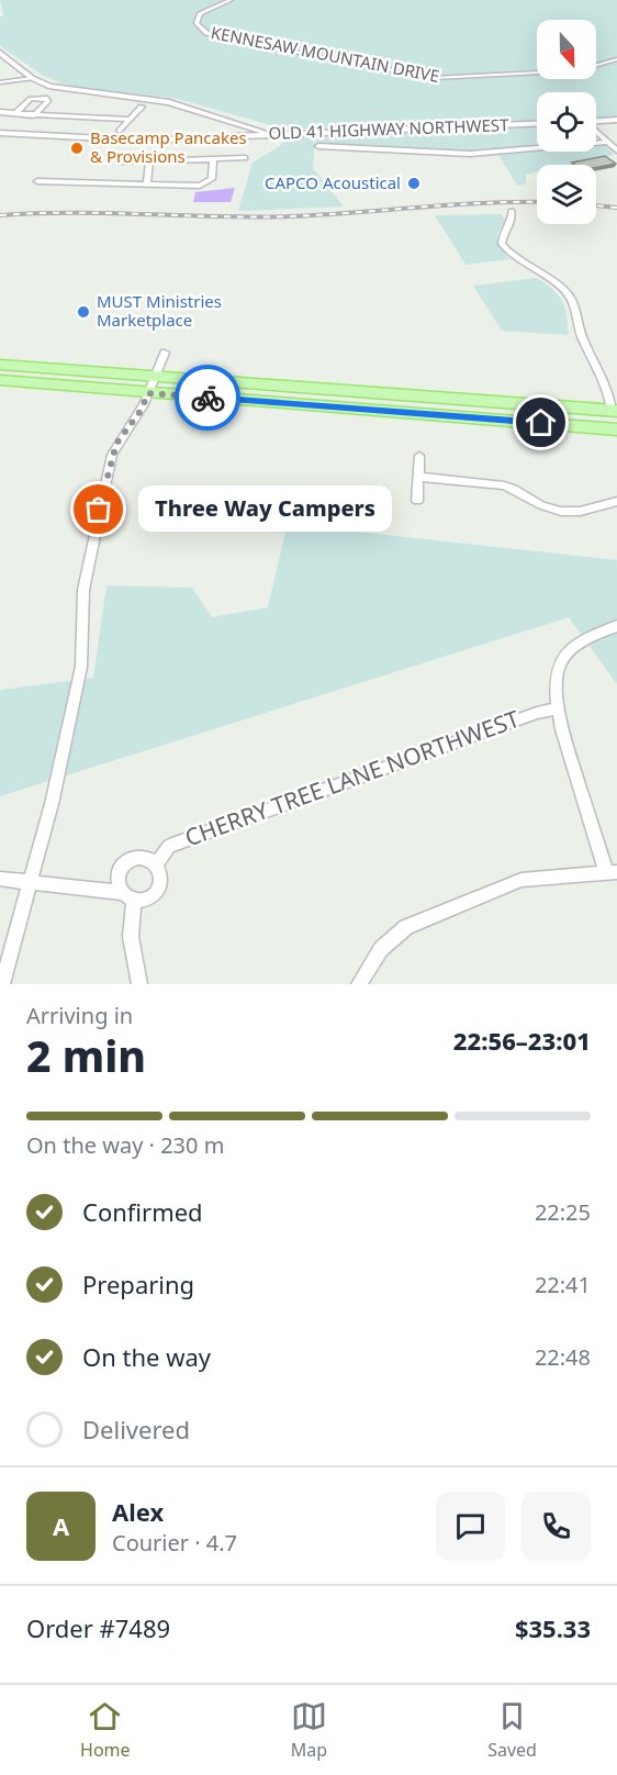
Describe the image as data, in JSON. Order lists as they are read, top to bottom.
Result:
{
  "streets": {
    "street": ["KENNESAW MOUNTAIN DRIVE", "OLD 41 HIGHWAY NORTHWEST", "CHERRY TREE LANE NORTHWEST"]
  },
  "places": [
    "Basecamp Pancakes & Provisions",
    "CAPCO Acoustical",
    "MUST Ministries Marketplace",
    "Three Way Campers"
  ],
  "north": "bottom",
  "page": {
    "bubble": "Three Way Campers",
    "heading": ["2 min", "Arriving in", "22:56–23:01"],
    "panel": [
      "Alex",
      "Courier · 4.7",
      "Order #7489",
      "$35.33"
    ],
    "bar": "On the way · 230 m",
    "list": [
      ["Confirmed", "22:25"],
      ["Preparing", "22:41"],
      ["On the way", "22:48"],
      "Delivered"
    ],
    "round": "A",
    "tabs": ["Home", "Map", "Saved"]
  }
}
